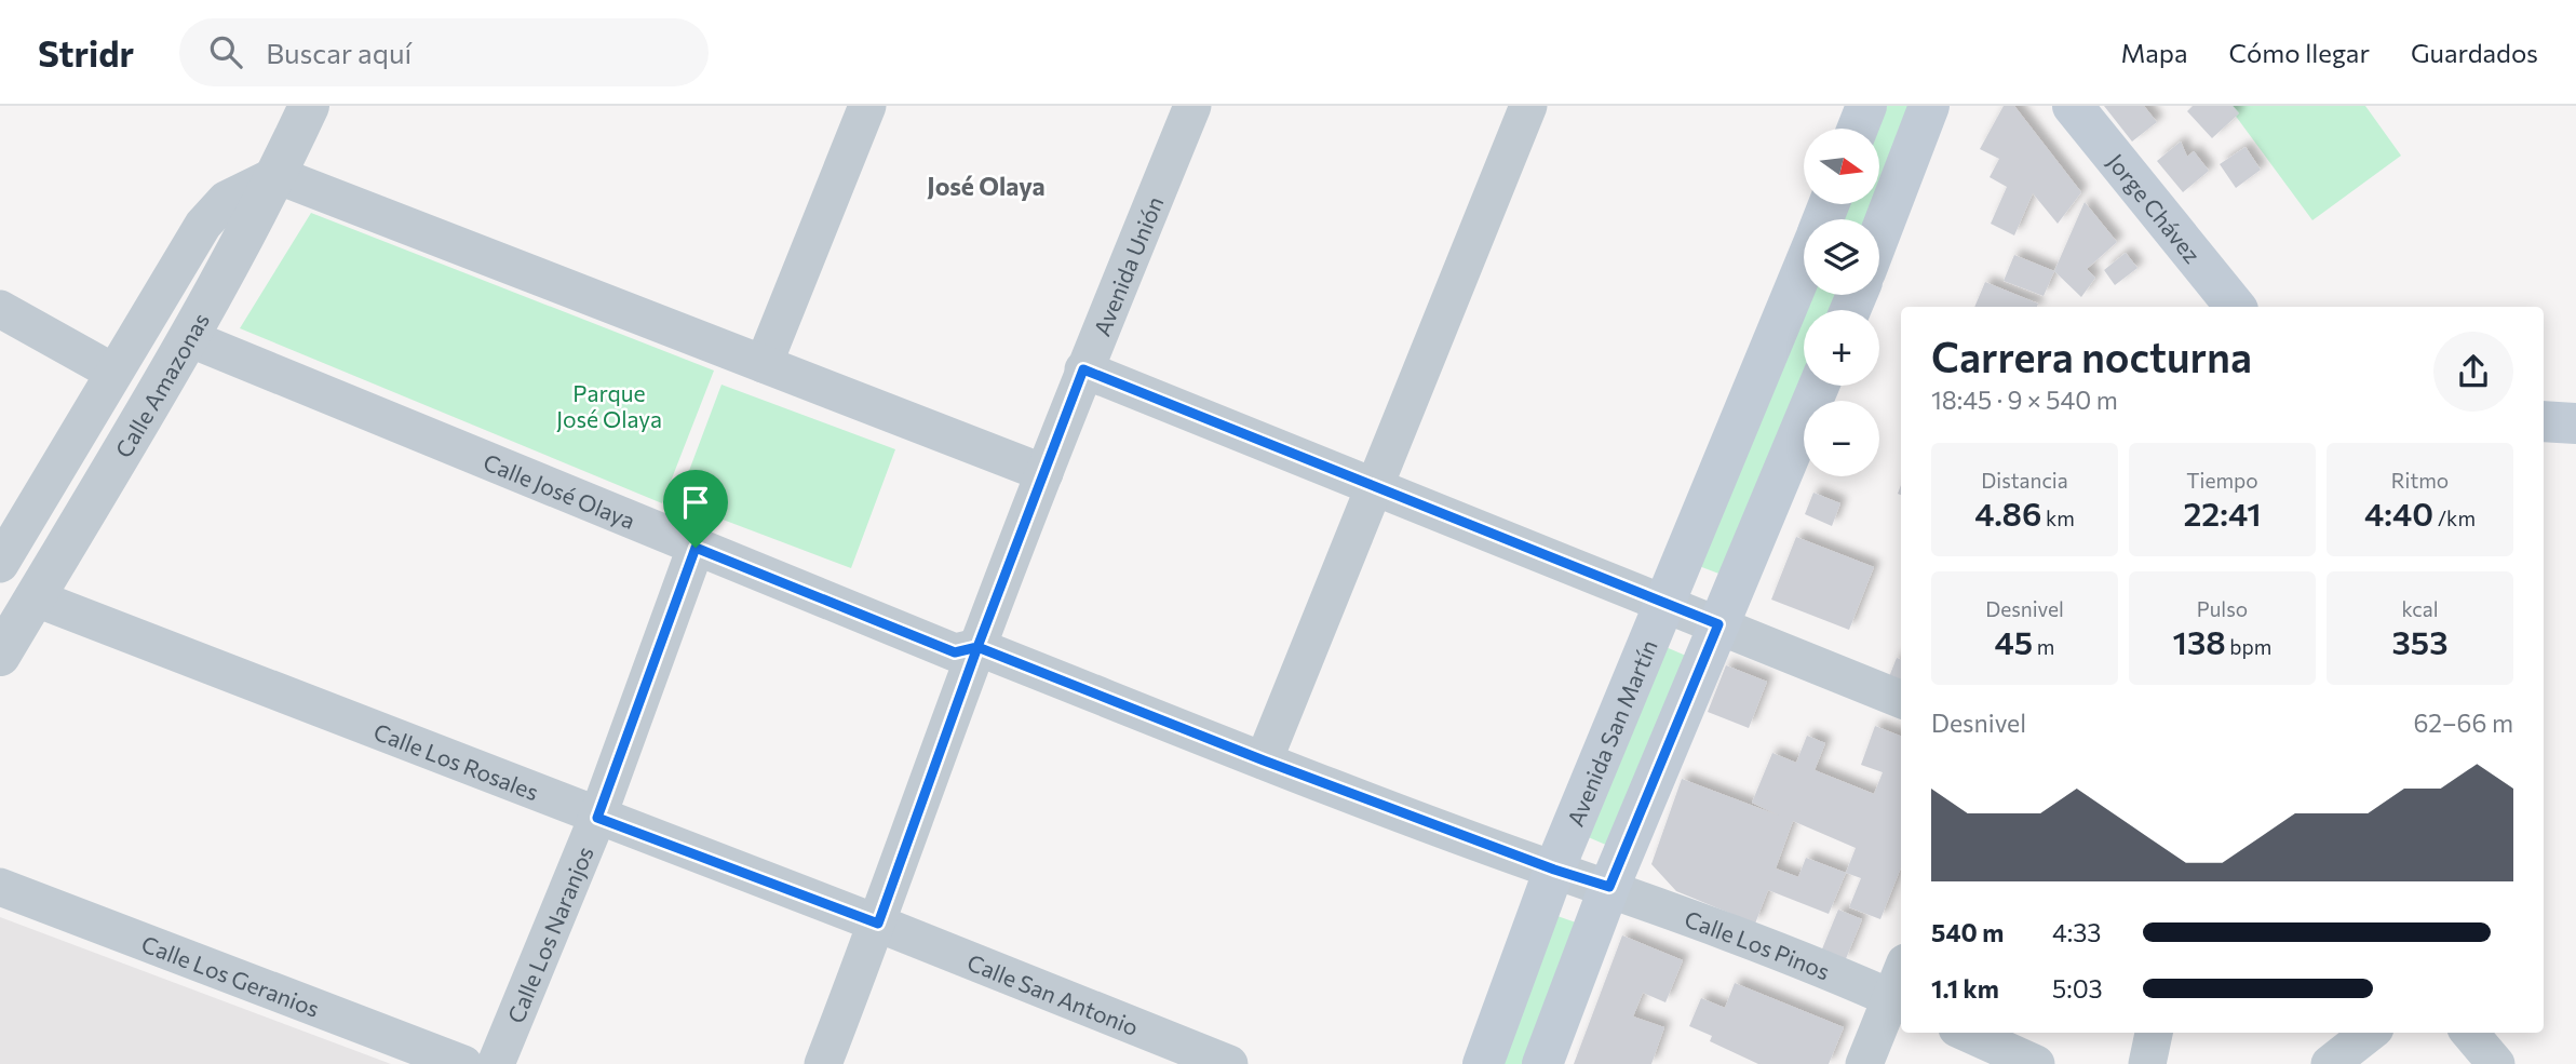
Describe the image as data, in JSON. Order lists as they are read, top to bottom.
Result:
{
  "streets": {
    "main road": ["Jorge Chávez", "Avenida San Martín"],
    "street": [
      "Avenida Unión",
      "Calle Amazonas",
      "Calle José Olaya",
      "Calle Los Rosales",
      "Calle Los Naranjos",
      "Calle Los Pinos",
      "Calle Los Geranios",
      "Calle San Antonio"
    ]
  },
  "crossings": [
    ["Avenida Unión", "Calle José Olaya"],
    ["Avenida Unión", "Calle Los Rosales"],
    ["Avenida Unión", "Calle San Antonio"],
    ["Calle Amazonas", "Calle José Olaya"],
    ["Calle Amazonas", "Calle Los Rosales"],
    ["Calle José Olaya", "Avenida San Martín"],
    ["Calle José Olaya", "Calle Los Naranjos"],
    ["Calle José Olaya", "Calle Los Pinos"],
    ["Calle Los Rosales", "Calle Los Naranjos"],
    ["Calle Los Rosales", "Calle San Antonio"]
  ],
  "districts": ["José Olaya"],
  "parks": ["Parque José Olaya"],
  "north": "right",
  "page": {
    "header": "Stridr",
    "search": "Buscar aquí",
    "nav": ["Mapa", "Cómo llegar", "Guardados"],
    "map_buttons": ["+", "−"],
    "heading": ["Carrera nocturna", "18:45 · 9 × 540 m"],
    "stats": [
      ["Distancia", "4.86 km"],
      ["Tiempo", "22:41"],
      ["Ritmo", "4:40 /km"],
      ["Desnivel", "45 m"],
      ["Pulso", "138 bpm"],
      ["kcal", "353"]
    ],
    "chart": ["Desnivel", "62–66 m"],
    "list": [
      {
        "name": "540 m",
        "note": "4:33"
      },
      {
        "name": "1.1 km",
        "note": "5:03"
      }
    ]
  }
}
